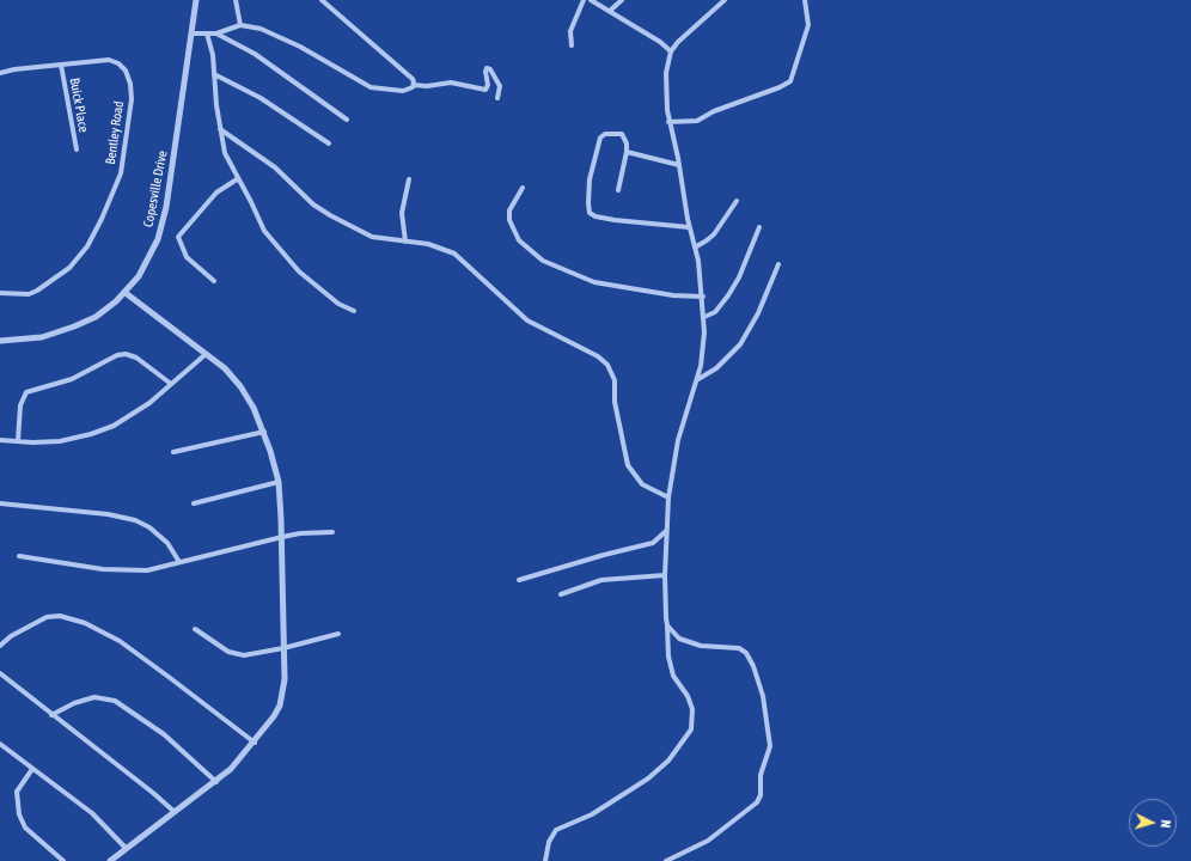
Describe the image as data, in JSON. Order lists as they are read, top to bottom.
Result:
{
  "streets": {
    "street": ["Buick Place", "Bentley Road", "Copesville Drive"]
  },
  "crossings": [
    ["Buick Place", "Bentley Road"]
  ],
  "north": "right"
}
